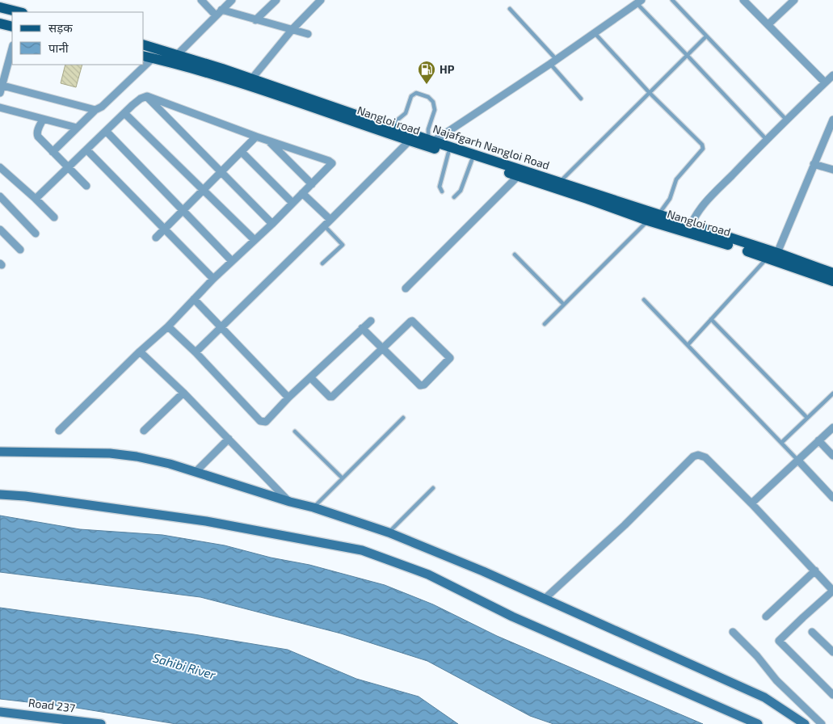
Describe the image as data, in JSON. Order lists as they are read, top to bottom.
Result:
{
  "streets": {
    "main road": ["Nangloi road", "Najafgarh Nangloi Road"],
    "street": ["Road 237"]
  },
  "crossings": [
    ["Nangloi road", "Najafgarh Nangloi Road"]
  ],
  "water": ["Sahibi River"],
  "places": {
    "fuel station": ["HP"]
  },
  "legend": ["सड़क", "पानी"]
}
